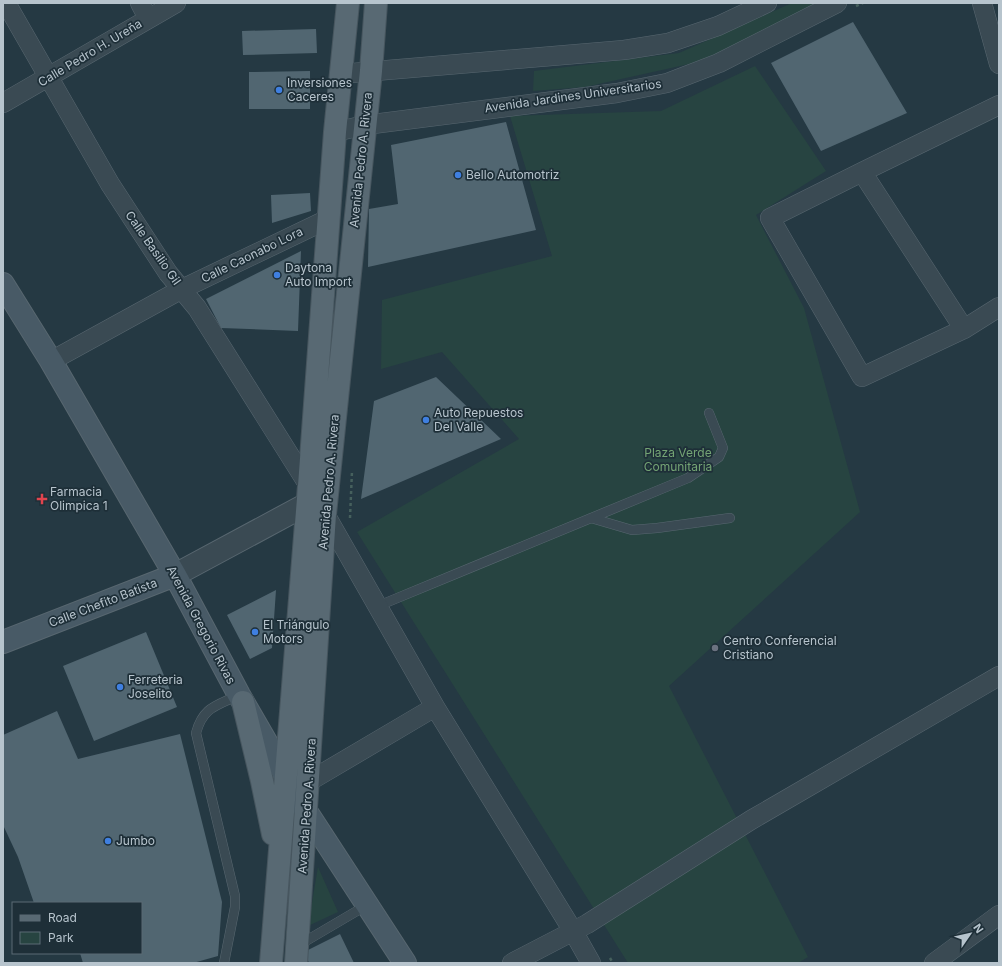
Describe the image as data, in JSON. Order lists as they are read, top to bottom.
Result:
{
  "streets": {
    "main road": ["Avenida Pedro A. Rivera", "Calle Chefito Batista", "Avenida Gregorio Rivas"],
    "street": [
      "Calle Pedro H. Ureña",
      "Avenida Jardines Universitarios",
      "Calle Basilio Gil",
      "Calle Caonabo Lora"
    ]
  },
  "crossings": [
    ["Calle Pedro H. Ureña", "Calle Basilio Gil"],
    ["Avenida Jardines Universitarios", "Avenida Pedro A. Rivera"],
    ["Avenida Pedro A. Rivera", "Calle Basilio Gil"],
    ["Avenida Pedro A. Rivera", "Calle Caonabo Lora"],
    ["Avenida Pedro A. Rivera", "Calle Chefito Batista"],
    ["Avenida Pedro A. Rivera", "Avenida Gregorio Rivas"],
    ["Calle Basilio Gil", "Calle Caonabo Lora"],
    ["Calle Basilio Gil", "Calle Chefito Batista"],
    ["Calle Caonabo Lora", "Avenida Gregorio Rivas"],
    ["Calle Chefito Batista", "Avenida Gregorio Rivas"]
  ],
  "parks": ["Plaza Verde Comunitaria"],
  "places": {
    "other": [
      "Inversiones Caceres",
      "Bello Automotriz",
      "Daytona Auto Import",
      "Auto Repuestos Del Valle",
      "El Triángulo Motors",
      "Centro Conferencial Cristiano",
      "Ferreteria Joselito",
      "Jumbo"
    ],
    "health": ["Farmacia Olimpica 1"]
  },
  "legend": ["Road", "Park"],
  "north": "top right"
}
